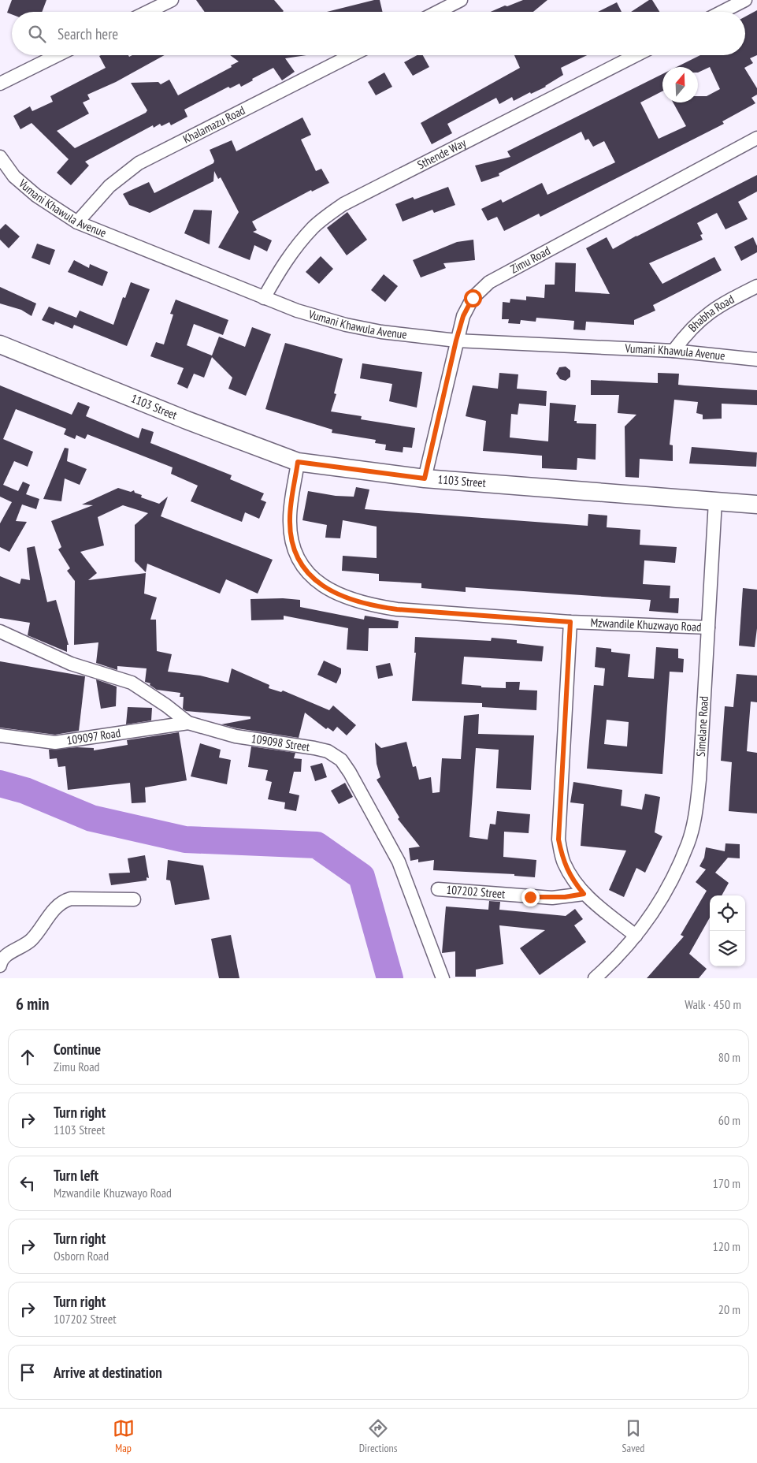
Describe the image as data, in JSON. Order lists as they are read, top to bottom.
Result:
{
  "streets": {
    "street": [
      "Khalamazu Road",
      "Sthende Way",
      "Vumani Khawula Avenue",
      "Zimu Road",
      "Bhabha Road",
      "1103 Street",
      "Mzwandile Khuzwayo Road",
      "Simelane Road",
      "109097 Road",
      "109098 Street",
      "107202 Street"
    ]
  },
  "crossings": [
    ["Khalamazu Road", "Vumani Khawula Avenue"],
    ["Sthende Way", "Vumani Khawula Avenue"],
    ["Vumani Khawula Avenue", "Zimu Road"],
    ["Vumani Khawula Avenue", "Bhabha Road"],
    ["Zimu Road", "1103 Street"],
    ["1103 Street", "Mzwandile Khuzwayo Road"],
    ["1103 Street", "Simelane Road"],
    ["Mzwandile Khuzwayo Road", "Simelane Road"],
    ["109097 Road", "109098 Street"]
  ],
  "north": "top",
  "page": {
    "search": "Search here",
    "heading": ["6 min", "Walk · 450 m"],
    "list": [
      ["Continue", "Zimu Road", "80 m"],
      ["Turn right", "1103 Street", "60 m"],
      ["Turn left", "Mzwandile Khuzwayo Road", "170 m"],
      ["Turn right", "Osborn Road", "120 m"],
      ["Turn right", "107202 Street", "20 m"],
      "Arrive at destination"
    ],
    "nav": ["Map", "Directions", "Saved"]
  }
}
